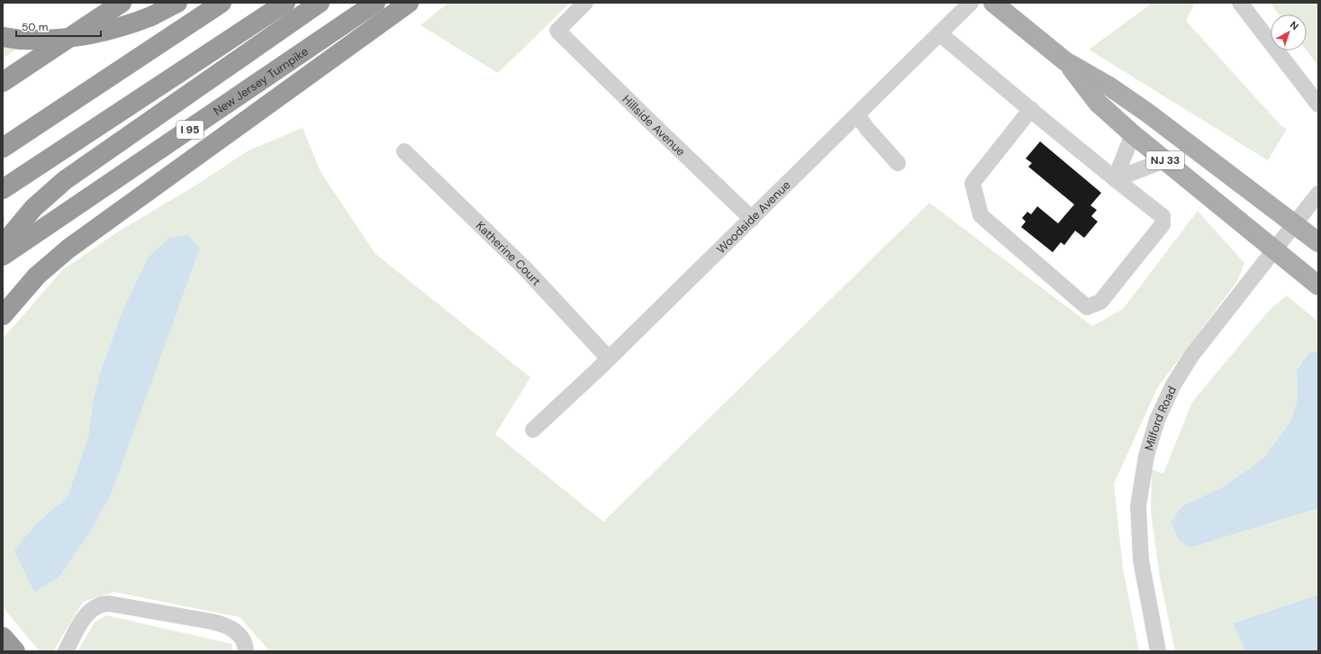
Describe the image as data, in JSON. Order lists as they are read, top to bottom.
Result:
{
  "streets": {
    "highway": ["New Jersey Turnpike", "I 95"],
    "main road": ["NJ 33"],
    "street": [
      "Hillside Avenue",
      "Woodside Avenue",
      "Katherine Court",
      "Milford Road"
    ]
  },
  "crossings": [
    ["Hillside Avenue", "Woodside Avenue"],
    ["NJ 33", "Milford Road"],
    ["Woodside Avenue", "Katherine Court"]
  ],
  "scale_bar": "50 m",
  "north": "top right"
}
